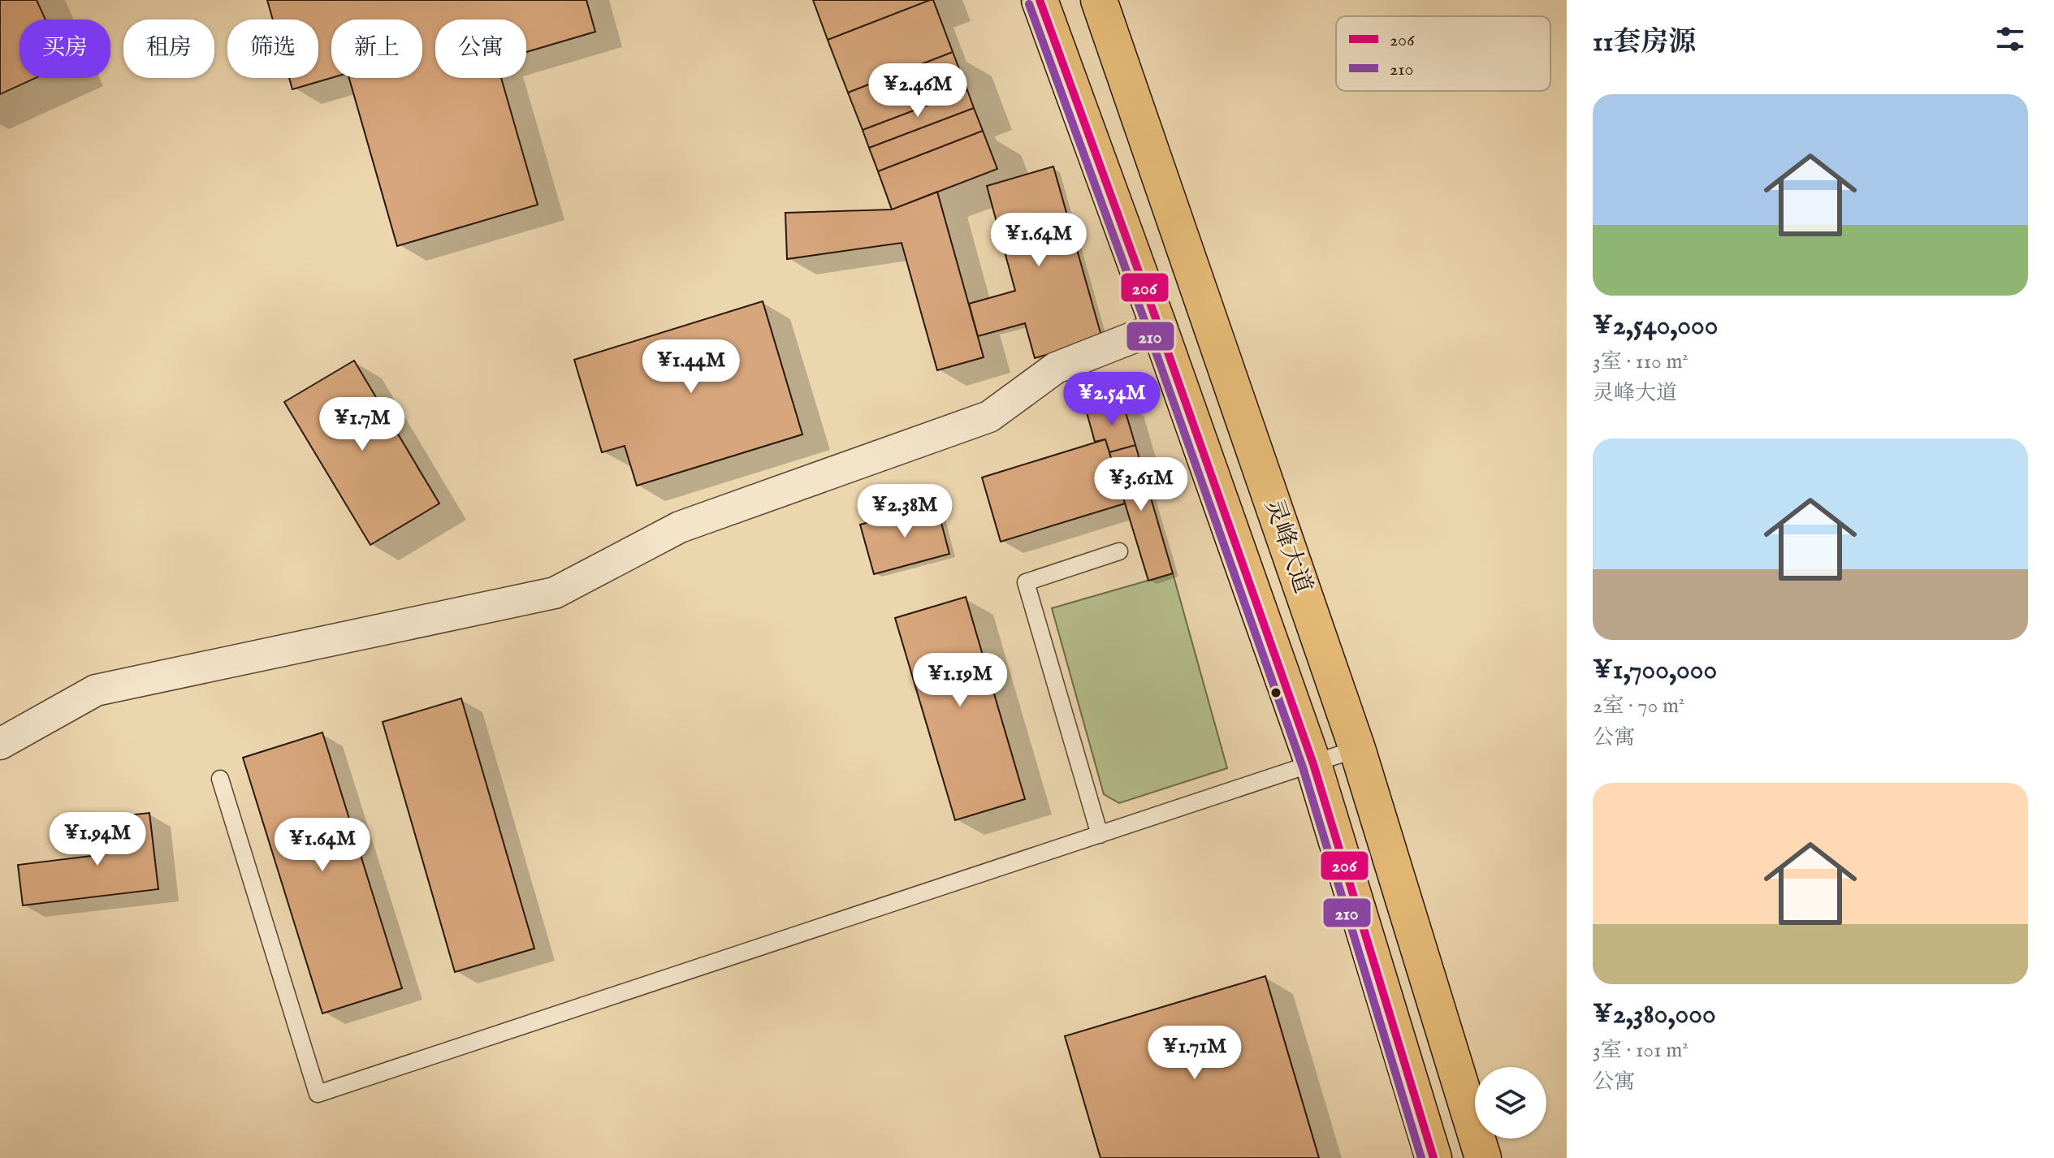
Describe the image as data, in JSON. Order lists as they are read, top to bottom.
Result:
{
  "streets": {
    "main road": ["灵峰大道"]
  },
  "lines": ["transit line 206", "transit line 210"],
  "legend": ["206", "210"],
  "page": {
    "heading": "11套房源",
    "chip": [
      "买房",
      "租房",
      "筛选",
      "新上",
      "公寓"
    ],
    "price": [
      "¥2.46M",
      "¥1.64M",
      "¥1.44M",
      "¥2.54M",
      "¥1.7M",
      "¥3.61M",
      "¥2.38M",
      "¥1.19M",
      "¥1.94M",
      "¥1.64M",
      "¥1.71M"
    ],
    "list": [
      {
        "name": "¥2,540,000",
        "note": "3室 · 110 m² · 灵峰大道"
      },
      {
        "name": "¥1,700,000",
        "note": "2室 · 70 m² · 公寓"
      },
      {
        "name": "¥2,380,000",
        "note": "3室 · 101 m² · 公寓"
      }
    ]
  }
}
